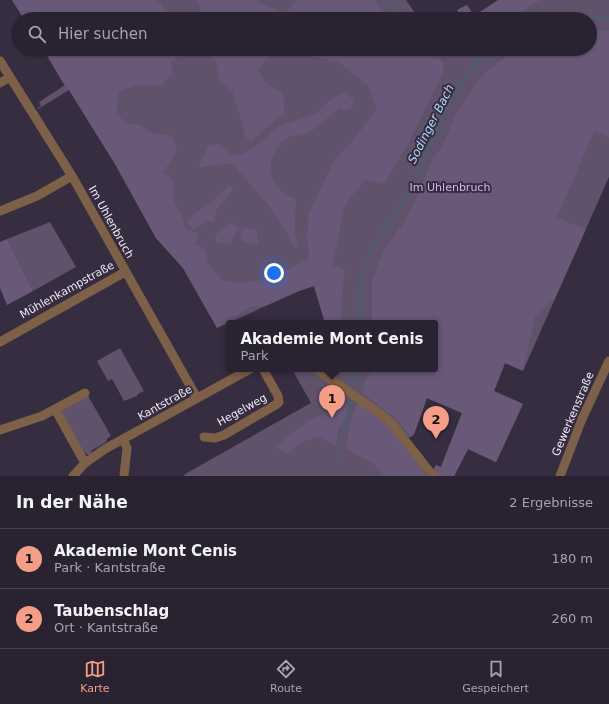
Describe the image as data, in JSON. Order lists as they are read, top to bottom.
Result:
{
  "streets": {
    "street": [
      "Im Uhlenbruch",
      "Mühlenkampstraße",
      "Kantstraße",
      "Hegelweg",
      "Gewerkenstraße"
    ]
  },
  "crossings": [
    ["Im Uhlenbruch", "Mühlenkampstraße"],
    ["Im Uhlenbruch", "Kantstraße"]
  ],
  "water": ["Sodinger Bach"],
  "parks": ["Im Uhlenbruch"],
  "page": {
    "search": "Hier suchen",
    "popup": ["Akademie Mont Cenis", "Park"],
    "pins": ["1", "2"],
    "heading": ["In der Nähe", "2 Ergebnisse"],
    "list": [
      {
        "mark": "1",
        "name": "Akademie Mont Cenis",
        "note": "Park · Kantstraße",
        "value": "180 m"
      },
      {
        "mark": "2",
        "name": "Taubenschlag",
        "note": "Ort · Kantstraße",
        "value": "260 m"
      }
    ],
    "nav": ["Karte", "Route", "Gespeichert"]
  }
}
